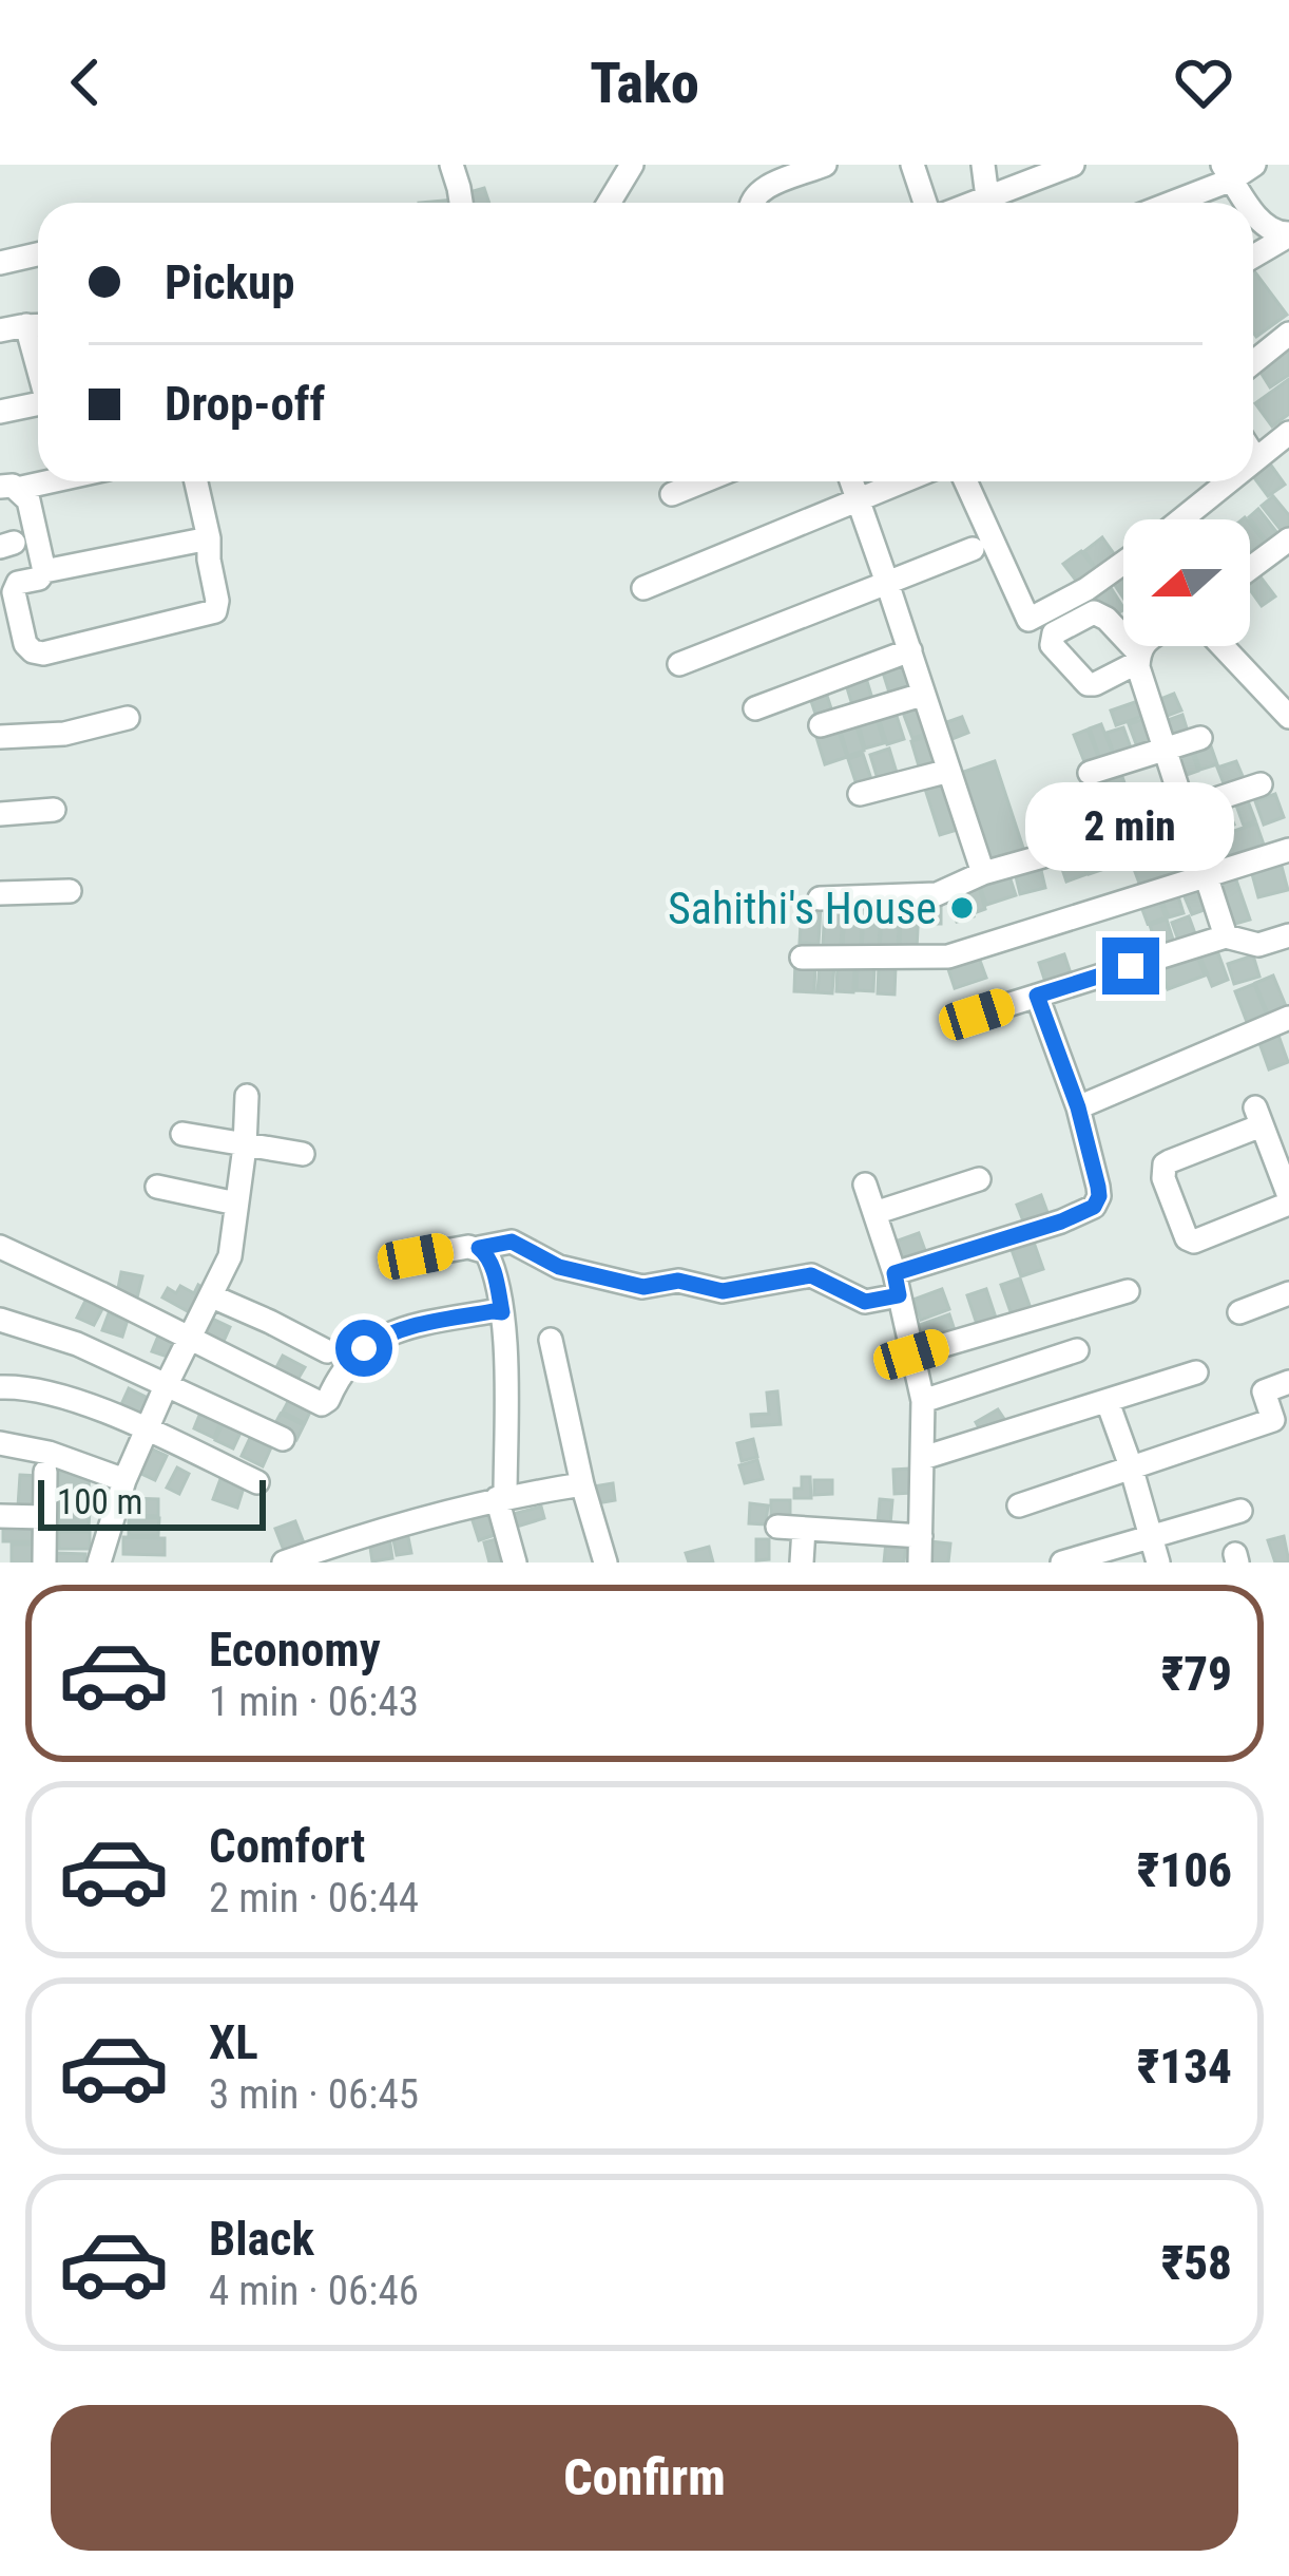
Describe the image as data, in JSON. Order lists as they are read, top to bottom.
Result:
{
  "places": ["Sahithi's House"],
  "scale_bar": "100 m",
  "north": "left",
  "page": {
    "header": "Tako",
    "banner": ["Pickup", "Drop-off"],
    "bubble": "2 min",
    "scale": "100 m",
    "list": [
      {
        "name": "Economy",
        "note": "1 min · 06:43",
        "value": "₹79"
      },
      {
        "name": "Comfort",
        "note": "2 min · 06:44",
        "value": "₹106"
      },
      {
        "name": "XL",
        "note": "3 min · 06:45",
        "value": "₹134"
      },
      {
        "name": "Black",
        "note": "4 min · 06:46",
        "value": "₹58"
      }
    ],
    "buttons": "Confirm"
  }
}
